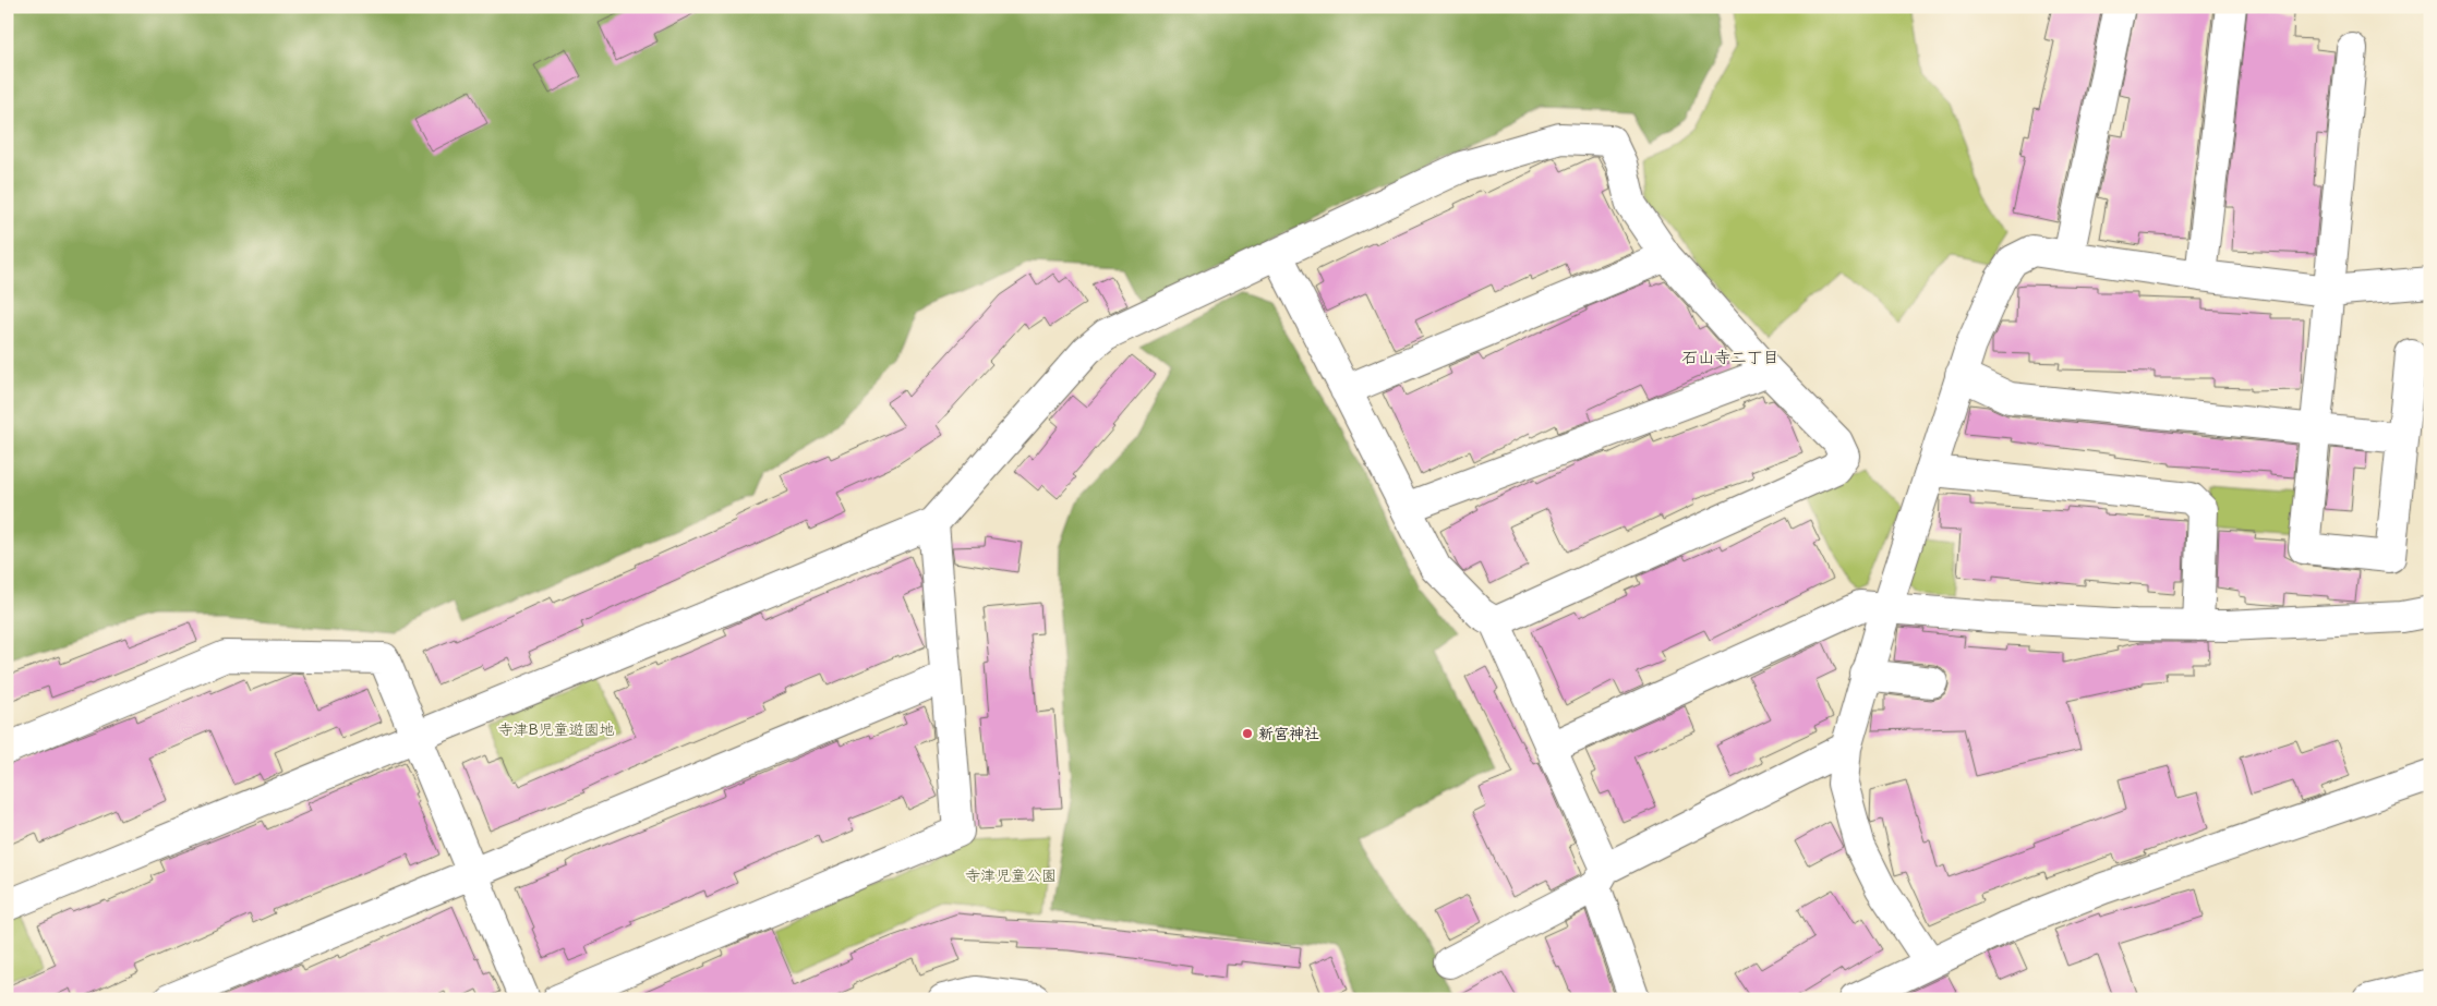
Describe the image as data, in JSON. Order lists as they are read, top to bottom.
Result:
{
  "districts": ["石山寺二丁目"],
  "parks": ["寺津B児童遊園地", "寺津児童公園"],
  "places": ["新宮神社"]
}
